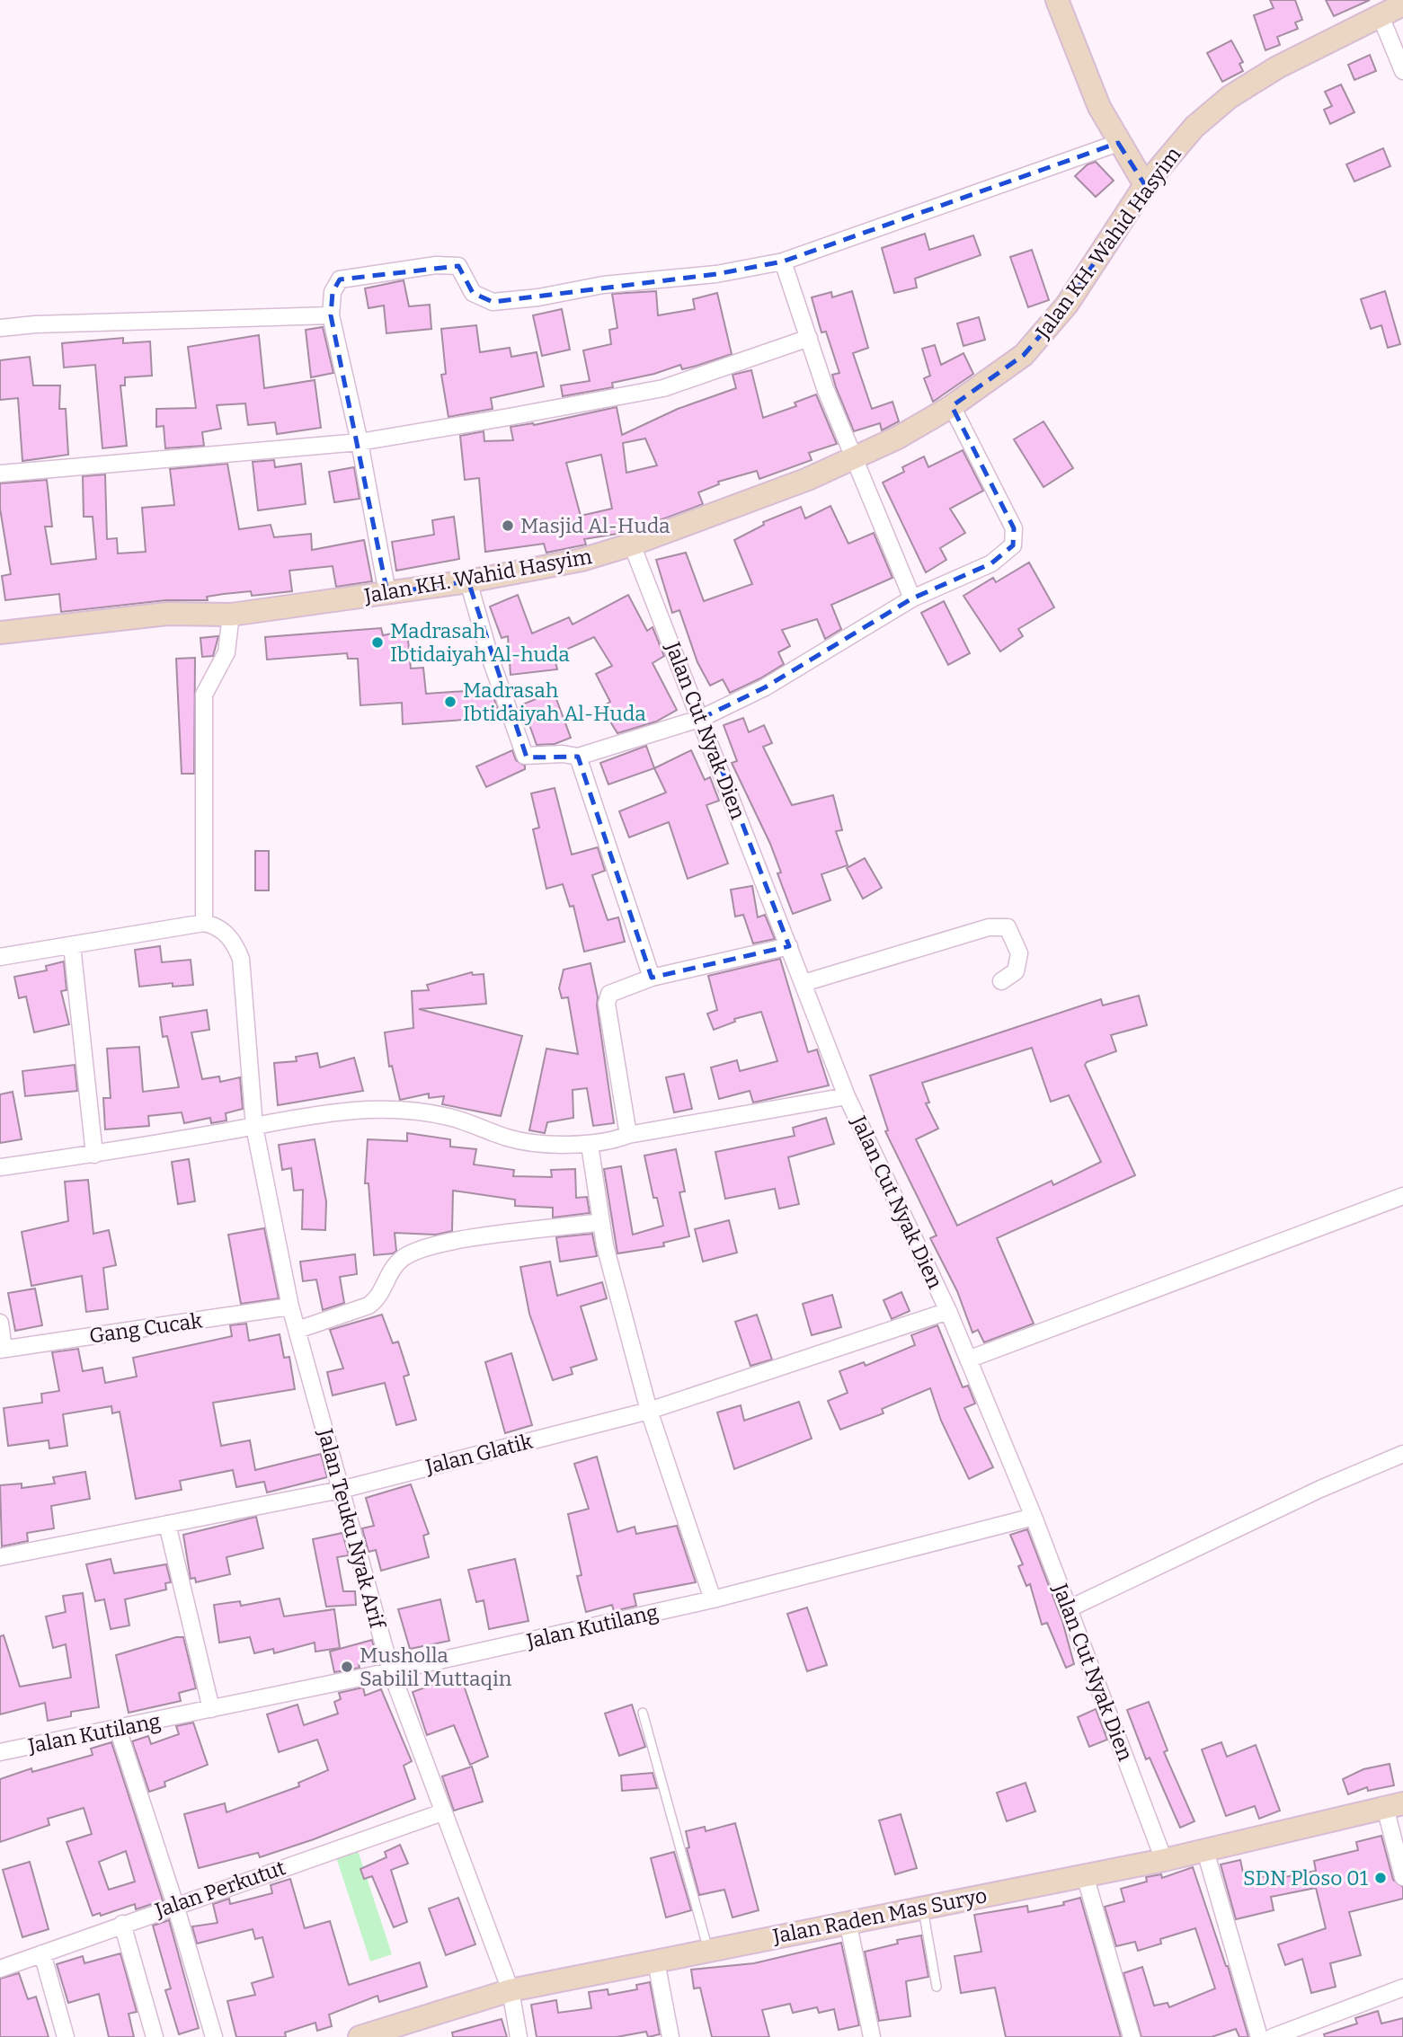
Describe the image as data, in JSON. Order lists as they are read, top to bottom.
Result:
{
  "streets": {
    "street": [
      "Jalan KH. Wahid Hasyim",
      "Jalan Cut Nyak Dien",
      "Gang Cucak",
      "Jalan Glatik",
      "Jalan Teuku Nyak Arif",
      "Jalan Kutilang",
      "Jalan Perkutut",
      "Jalan Raden Mas Suryo"
    ]
  },
  "crossings": [
    ["Jalan KH. Wahid Hasyim", "Jalan Cut Nyak Dien"],
    ["Jalan Cut Nyak Dien", "Jalan Glatik"],
    ["Jalan Cut Nyak Dien", "Jalan Kutilang"],
    ["Jalan Cut Nyak Dien", "Jalan Raden Mas Suryo"],
    ["Gang Cucak", "Jalan Teuku Nyak Arif"],
    ["Jalan Glatik", "Jalan Teuku Nyak Arif"],
    ["Jalan Teuku Nyak Arif", "Jalan Kutilang"],
    ["Jalan Teuku Nyak Arif", "Jalan Perkutut"],
    ["Jalan Teuku Nyak Arif", "Jalan Raden Mas Suryo"]
  ],
  "places": [
    "Masjid Al-Huda",
    "Madrasah Ibtidaiyah Al-huda",
    "Madrasah Ibtidaiyah Al-Huda",
    "Musholla Sabilil Muttaqin",
    "SDN Ploso 01"
  ]
}
